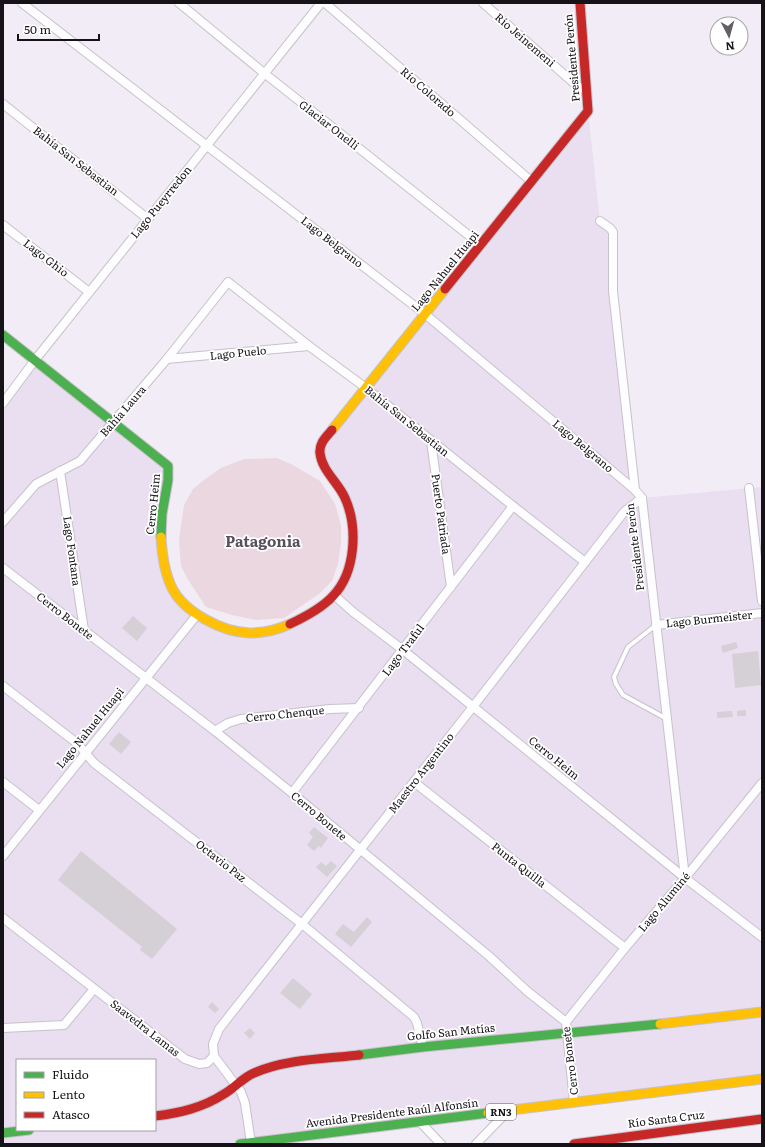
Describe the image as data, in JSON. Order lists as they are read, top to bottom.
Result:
{
  "streets": {
    "main road": [
      "Presidente Perón",
      "Lago Nahuel Huapi",
      "Cerro Heim",
      "Golfo San Matías",
      "RN3",
      "Avenida Presidente Raúl Alfonsín",
      "Río Santa Cruz"
    ],
    "street": [
      "Río Jeinemeni",
      "Río Colorado",
      "Glaciar Onelli",
      "Bahía San Sebastian",
      "Lago Pueyrredon",
      "Lago Belgrano",
      "Lago Ghio",
      "Lago Puelo",
      "Bahía Laura",
      "Puerto Patriada",
      "Lago Fontana",
      "Cerro Bonete",
      "Lago Burmeister",
      "Lago Traful",
      "Cerro Chenque",
      "Maestro Argentino",
      "Octavio Paz",
      "Punta Quilla",
      "Lago Aluminé",
      "Saavedra Lamas"
    ]
  },
  "crossings": [
    ["Río Jeinemeni", "Presidente Perón"],
    ["Presidente Perón", "Lago Belgrano"],
    ["Presidente Perón", "Lago Nahuel Huapi"],
    ["Presidente Perón", "Cerro Heim"],
    ["Presidente Perón", "Lago Burmeister"],
    ["Presidente Perón", "Maestro Argentino"],
    ["Presidente Perón", "Lago Aluminé"],
    ["Río Colorado", "Lago Nahuel Huapi"],
    ["Glaciar Onelli", "Lago Pueyrredon"],
    ["Glaciar Onelli", "Lago Nahuel Huapi"],
    ["Bahía San Sebastian", "Lago Pueyrredon"],
    ["Bahía San Sebastian", "Lago Nahuel Huapi"],
    ["Bahía San Sebastian", "Lago Puelo"],
    ["Bahía San Sebastian", "Bahía Laura"],
    ["Bahía San Sebastian", "Puerto Patriada"],
    ["Bahía San Sebastian", "Lago Traful"],
    ["Bahía San Sebastian", "Maestro Argentino"],
    ["Lago Pueyrredon", "Lago Belgrano"],
    ["Lago Pueyrredon", "Lago Ghio"],
    ["Lago Pueyrredon", "Cerro Heim"],
    ["Lago Belgrano", "Lago Nahuel Huapi"],
    ["Lago Nahuel Huapi", "Cerro Heim"],
    ["Lago Nahuel Huapi", "Cerro Bonete"],
    ["Lago Nahuel Huapi", "Octavio Paz"],
    ["Lago Puelo", "Bahía Laura"],
    ["Bahía Laura", "Cerro Heim"],
    ["Bahía Laura", "Lago Fontana"],
    ["Cerro Heim", "Lago Traful"],
    ["Cerro Heim", "Maestro Argentino"],
    ["Cerro Heim", "Lago Aluminé"],
    ["Puerto Patriada", "Lago Traful"],
    ["Lago Fontana", "Cerro Bonete"],
    ["Cerro Bonete", "Lago Traful"],
    ["Cerro Bonete", "Cerro Chenque"],
    ["Cerro Bonete", "Maestro Argentino"],
    ["Cerro Bonete", "Lago Aluminé"],
    ["Cerro Bonete", "Golfo San Matías"],
    ["Cerro Bonete", "Avenida Presidente Raúl Alfonsín"],
    ["Lago Traful", "Cerro Chenque"],
    ["Maestro Argentino", "Octavio Paz"],
    ["Maestro Argentino", "Punta Quilla"],
    ["Maestro Argentino", "Saavedra Lamas"],
    ["Octavio Paz", "Golfo San Matías"],
    ["Punta Quilla", "Lago Aluminé"]
  ],
  "districts": ["Patagonia"],
  "legend": ["Fluido", "Lento", "Atasco"],
  "scale_bar": "50 m",
  "north": "bottom"
}
